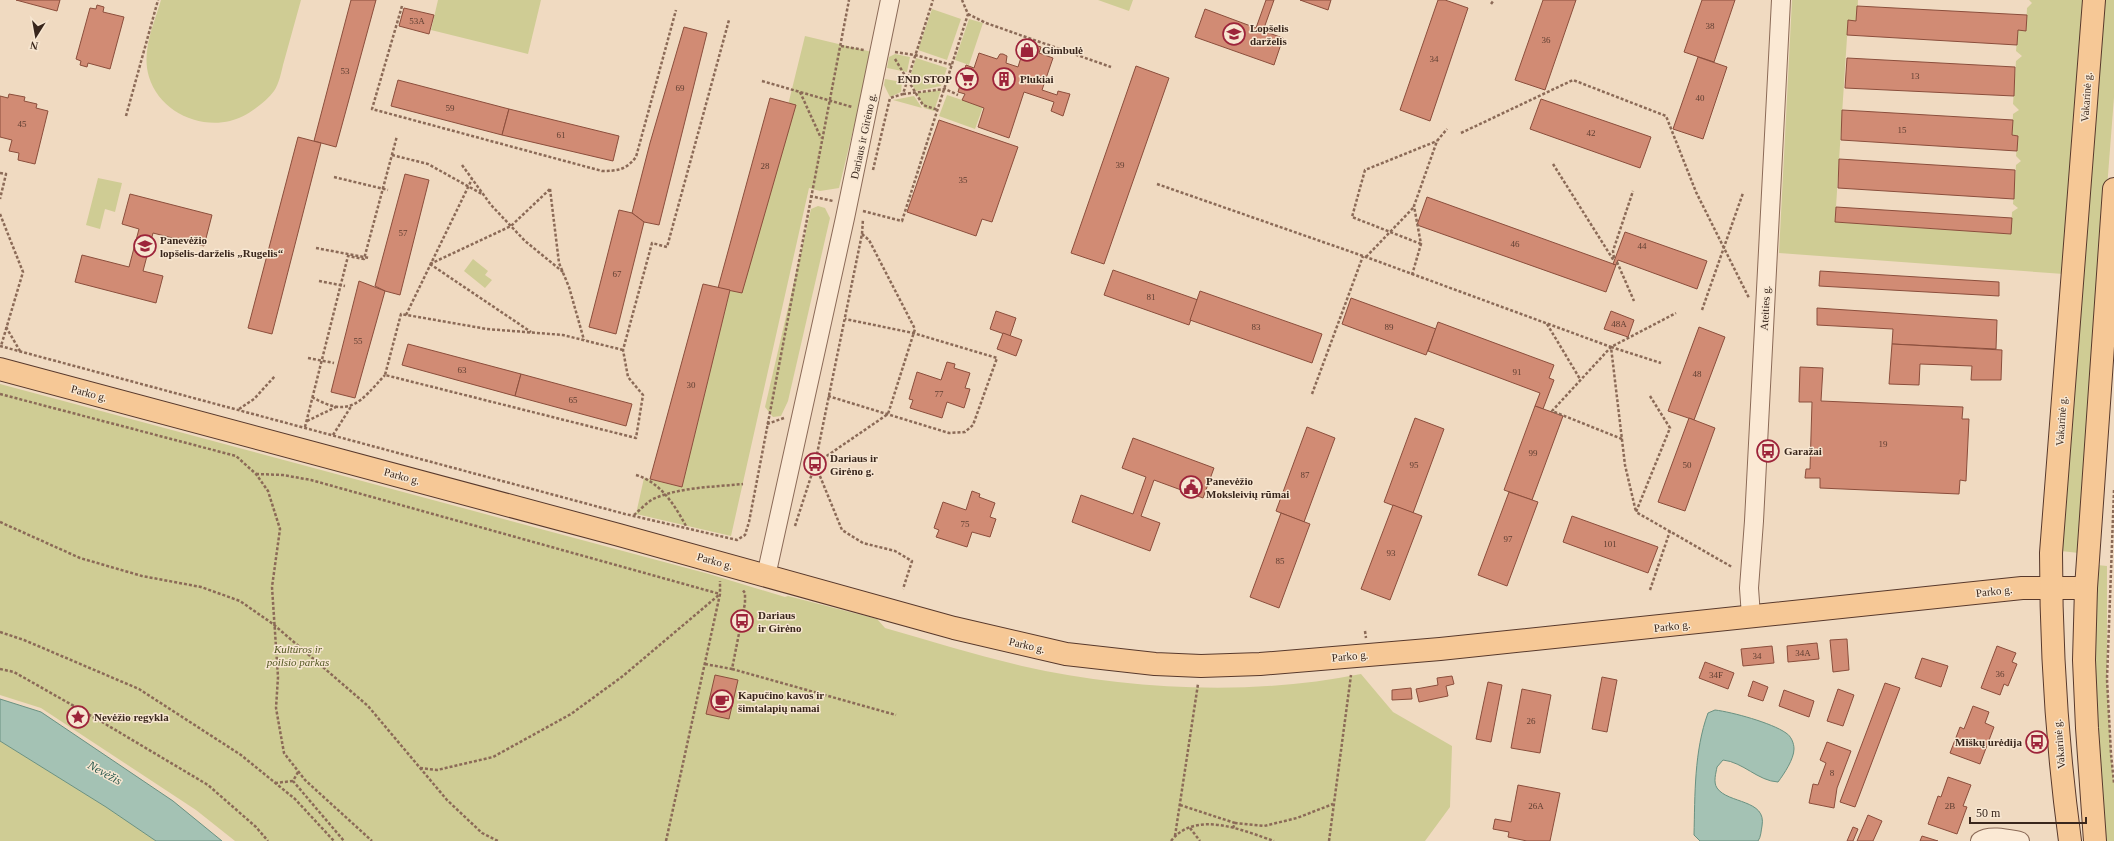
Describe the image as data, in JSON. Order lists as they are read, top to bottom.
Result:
{
  "streets": {
    "main road": ["Vakarinė g.", "Parko g."],
    "street": ["Dariaus ir Girėno g.", "Ateities g."]
  },
  "crossings": [
    ["Vakarinė g.", "Parko g."],
    ["Dariaus ir Girėno g.", "Parko g."],
    ["Ateities g.", "Parko g."]
  ],
  "water": ["Nevėžis"],
  "parks": ["Kultūros ir poilsio parkas"],
  "places": {
    "school or university": ["Lopšelis darželis", "Panevėžio lopšelis-darželis „Rugelis“"],
    "shop": ["Gimbulė"],
    "supermarket": ["END STOP"],
    "building": ["Plukiai"],
    "bus stop": [
      "Garažai",
      "Dariaus ir Girėno g.",
      "Dariaus ir Girėno",
      "Miškų urėdija"
    ],
    "public building": ["Panevėžio Moksleivių rūmai"],
    "cafe": ["Kapučino kavos ir šimtalapių namai"],
    "place": ["Nevėžio regykla"]
  },
  "house_numbers": [
    "53A",
    "38",
    "36",
    "34",
    "53",
    "13",
    "69",
    "40",
    "59",
    "45",
    "15",
    "42",
    "61",
    "39",
    "28",
    "35",
    "57",
    "46",
    "44",
    "67",
    "81",
    "48A",
    "83",
    "89",
    "55",
    "63",
    "91",
    "48",
    "30",
    "77",
    "65",
    "19",
    "99",
    "95",
    "50",
    "87",
    "75",
    "97",
    "101",
    "93",
    "85",
    "34A",
    "34",
    "36",
    "34F",
    "26",
    "8",
    "26A",
    "2B"
  ],
  "scale_bar": "50 m",
  "north": "bottom"
}
